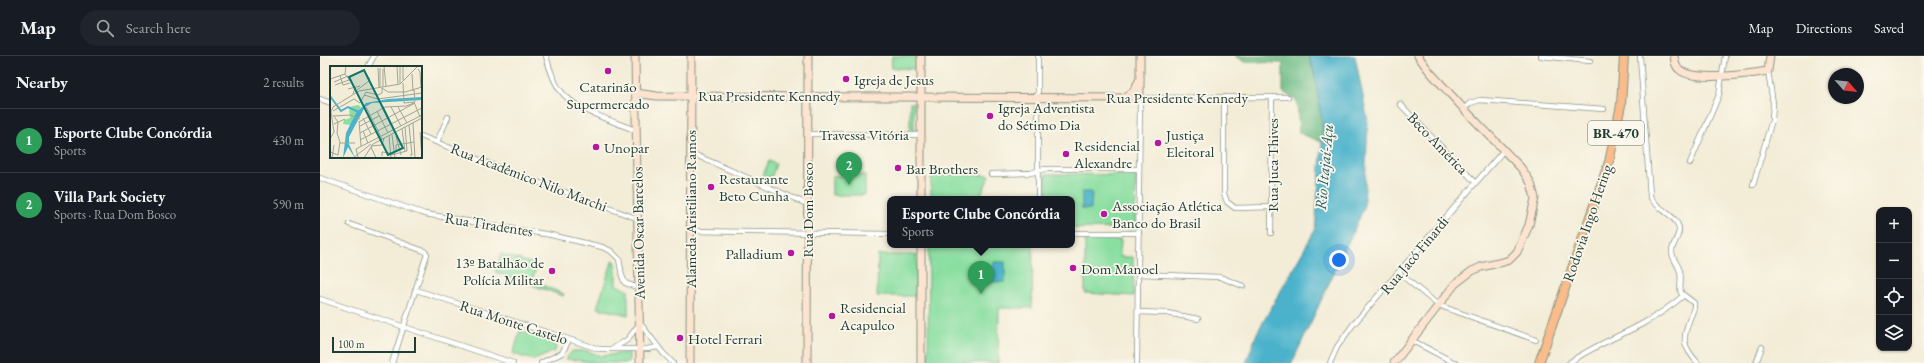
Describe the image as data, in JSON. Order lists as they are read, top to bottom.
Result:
{
  "streets": {
    "highway": ["BR-470", "Rodovia Ingo Hering"],
    "street": [
      "Rua Presidente Kennedy",
      "Travessa Vitória",
      "Beco América",
      "Rua Juca Thives",
      "Rua Acadêmico Nilo Marchi",
      "Alameda Aristiliano Ramos",
      "Rua Dom Bosco",
      "Rua Tiradentes",
      "Avenida Oscar Barcelos",
      "Rua Jacó Finardi",
      "Rua Monte Castelo"
    ]
  },
  "crossings": [
    ["Rua Presidente Kennedy", "Rua Juca Thives"],
    ["Rua Presidente Kennedy", "Alameda Aristiliano Ramos"],
    ["Rua Presidente Kennedy", "Rua Dom Bosco"],
    ["Rua Presidente Kennedy", "Avenida Oscar Barcelos"],
    ["Travessa Vitória", "Rua Dom Bosco"],
    ["Beco América", "Rua Jacó Finardi"],
    ["Rua Acadêmico Nilo Marchi", "Avenida Oscar Barcelos"],
    ["Rua Tiradentes", "Avenida Oscar Barcelos"],
    ["Avenida Oscar Barcelos", "Rua Monte Castelo"]
  ],
  "water": ["Rio Itajaí-Açu"],
  "places": [
    "Catarinão Supermercado",
    "Igreja de Jesus",
    "Igreja Adventista do Sétimo Dia",
    "Justiça Eleitoral",
    "Unopar",
    "Residencial Alexandre",
    "Bar Brothers",
    "Restaurante Beto Cunha",
    "Associação Atlética Banco do Brasil",
    "Palladium",
    "Dom Manoel",
    "13º Batalhão de Polícia Militar",
    "Residencial Acapulco",
    "Hotel Ferrari"
  ],
  "scale_bar": "100 m",
  "north": "bottom right",
  "page": {
    "header": "Map",
    "search": "Search here",
    "nav": ["Map", "Directions", "Saved"],
    "heading": ["Nearby", "2 results"],
    "list": [
      {
        "mark": "1",
        "name": "Esporte Clube Concórdia",
        "note": "Sports",
        "value": "430 m"
      },
      {
        "mark": "2",
        "name": "Villa Park Society",
        "note": "Sports · Rua Dom Bosco",
        "value": "590 m"
      }
    ],
    "pins": ["2", "1"],
    "popup": ["Esporte Clube Concórdia", "Sports"],
    "map_buttons": ["+", "−"],
    "scale": "100 m"
  }
}
